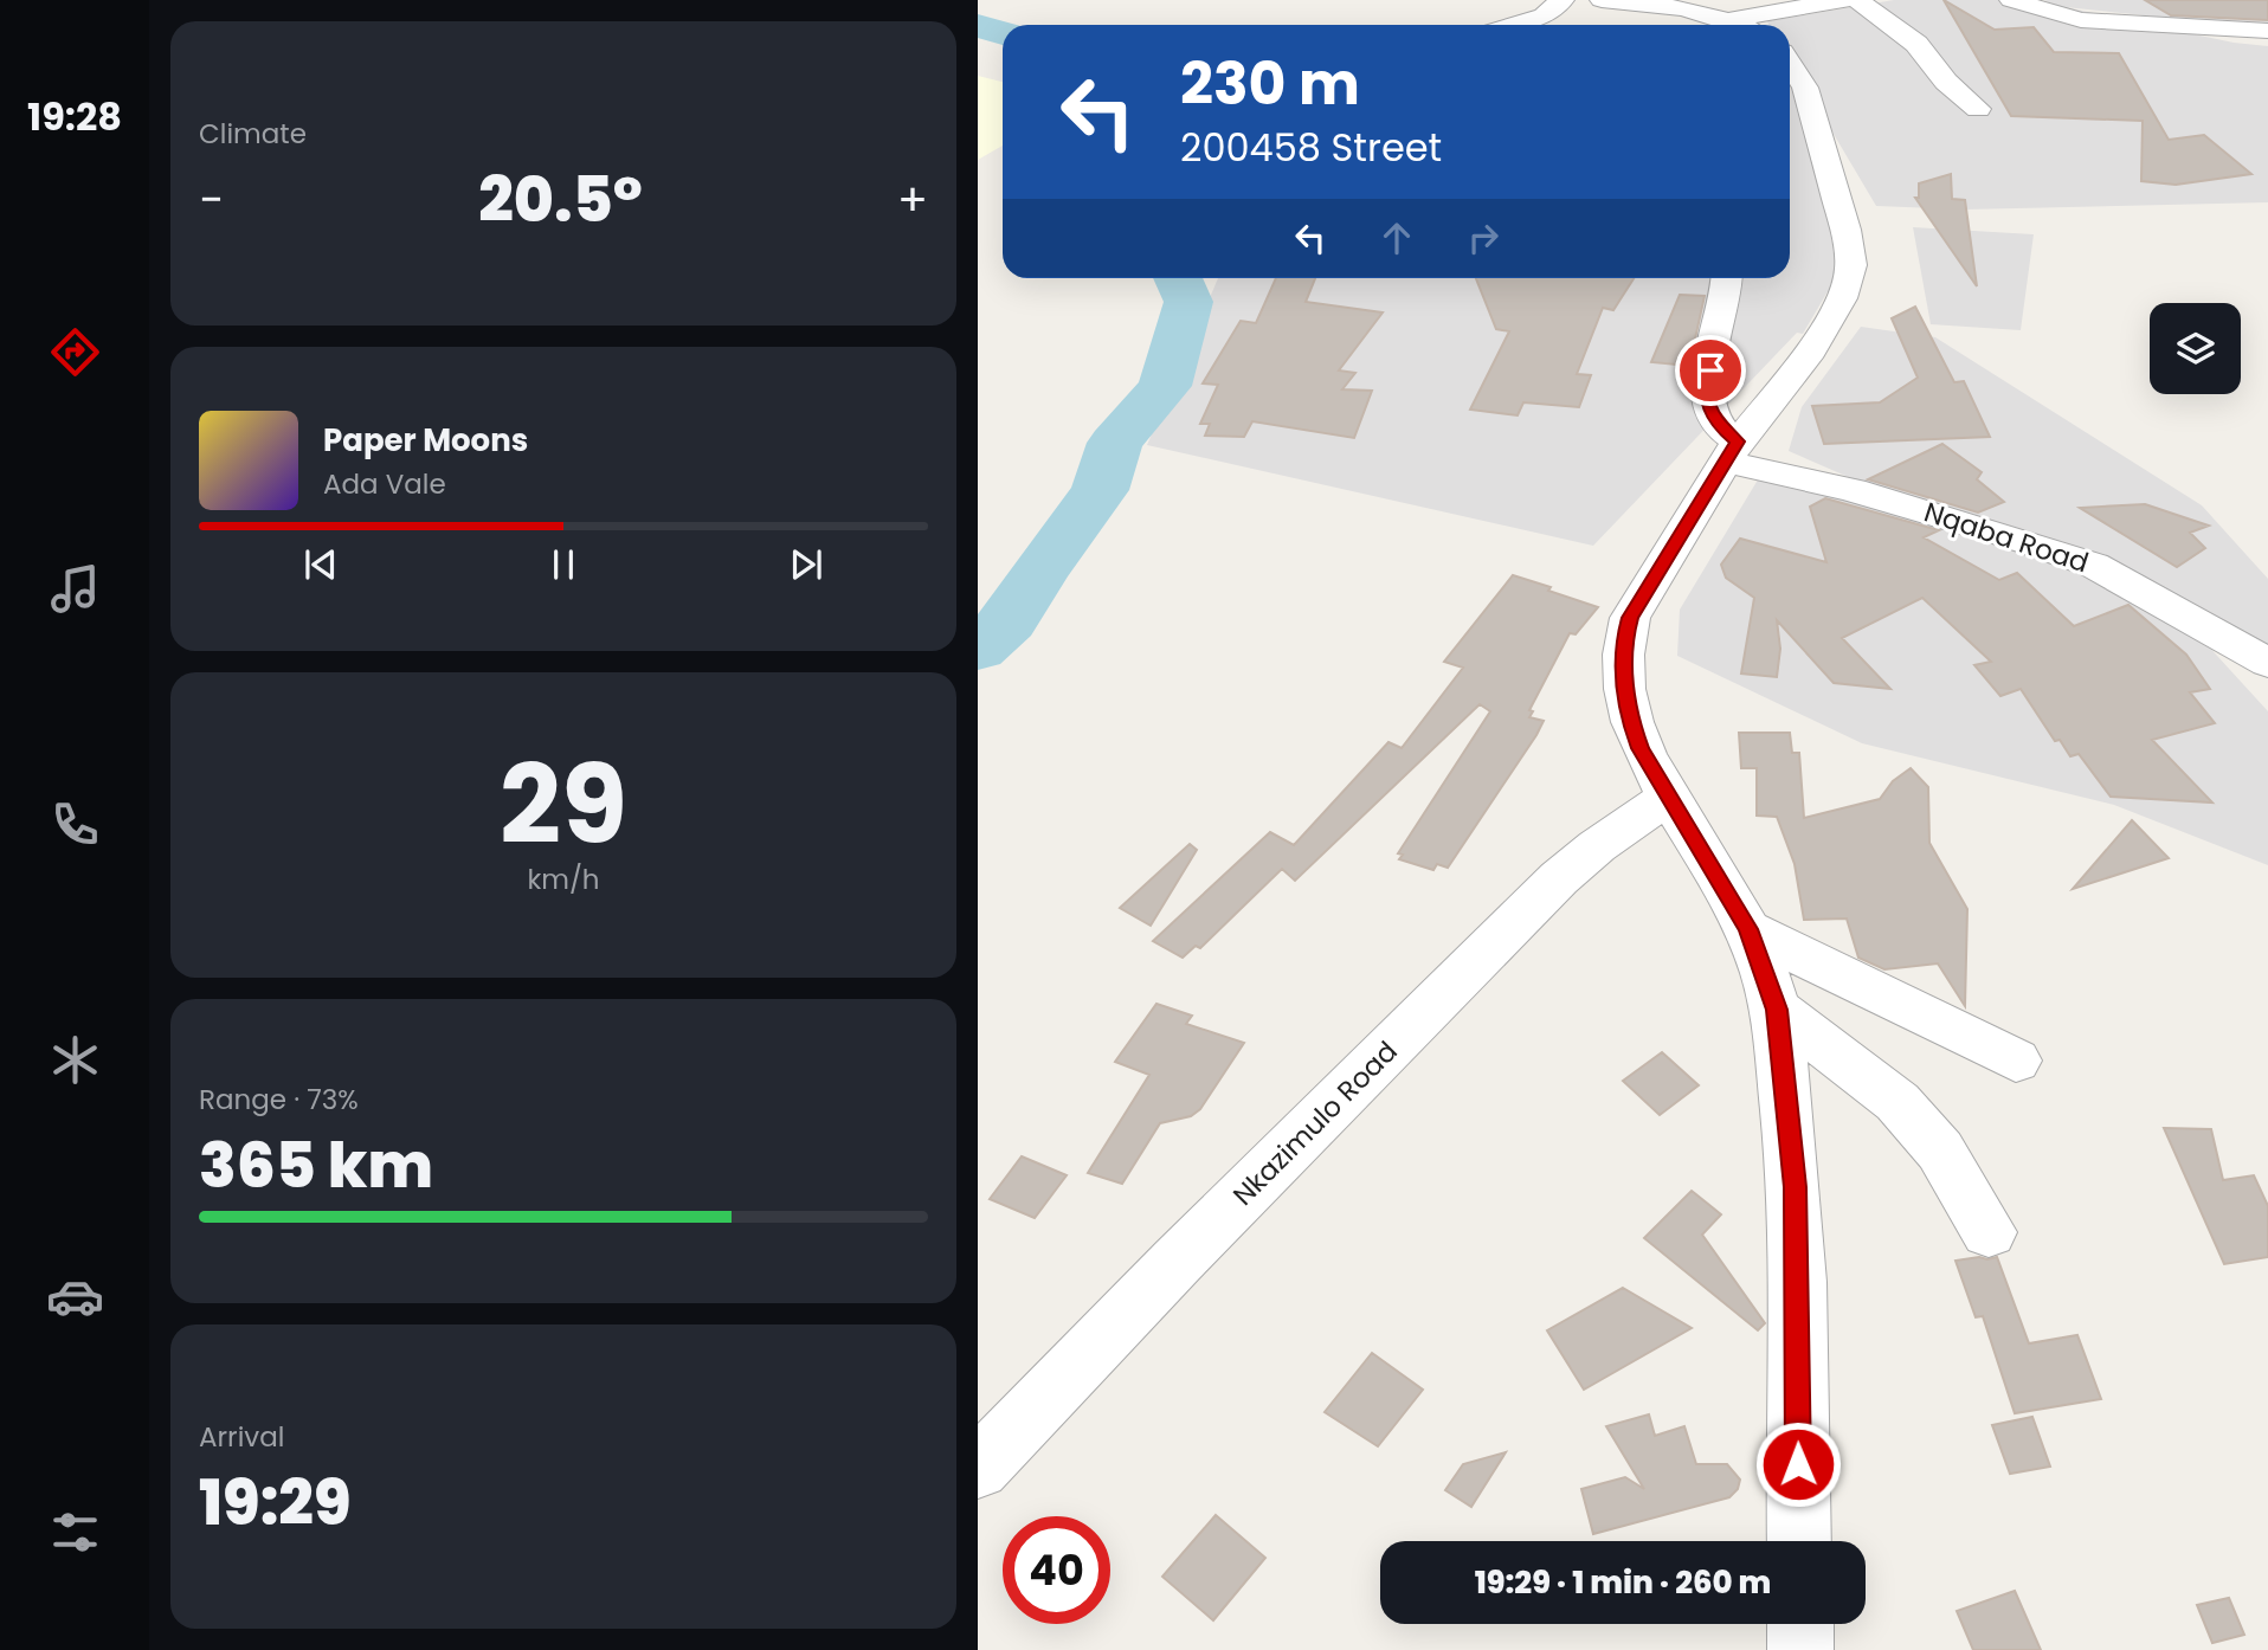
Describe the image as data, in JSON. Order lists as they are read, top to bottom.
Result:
{
  "streets": {
    "street": ["Nqaba Road", "Nkazimulo Road"]
  },
  "page": {
    "tabs": "19:28",
    "tile": [
      "Climate",
      ["29", "km/h"],
      ["Range · 73%", "365 km"],
      ["Arrival", "19:29"]
    ],
    "turn": ["230 m", "200458 Street"],
    "heat": ["−", "20.5°", "+"],
    "song": ["Paper Moons", "Ada Vale"],
    "limit": "40",
    "trip": "19:29 · 1 min · 260 m"
  }
}
